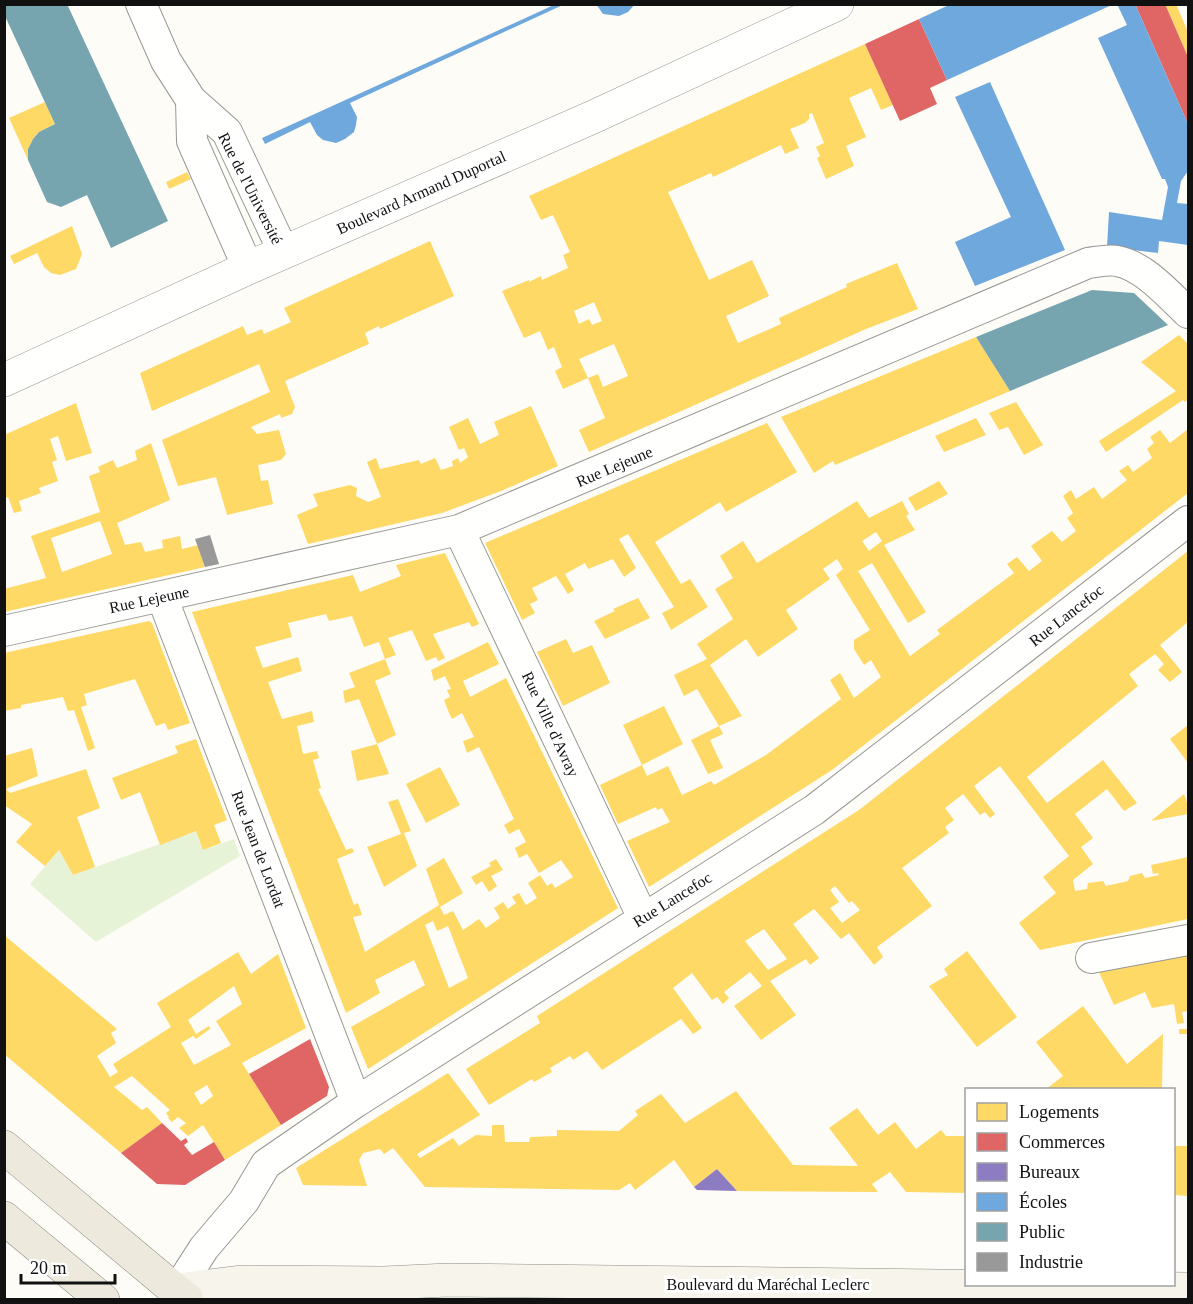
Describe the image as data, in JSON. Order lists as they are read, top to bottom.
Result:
{
  "streets": {
    "main road": ["Boulevard du Maréchal Leclerc"],
    "street": [
      "Rue de l'Université",
      "Boulevard Armand Duportal",
      "Rue Lejeune",
      "Rue Lancefoc",
      "Rue Ville d'Avray",
      "Rue Jean de Lordat"
    ]
  },
  "crossings": [
    ["Rue de l'Université", "Boulevard Armand Duportal"],
    ["Rue Lejeune", "Rue Ville d'Avray"],
    ["Rue Lejeune", "Rue Jean de Lordat"],
    ["Rue Lancefoc", "Rue Ville d'Avray"],
    ["Rue Lancefoc", "Rue Jean de Lordat"],
    ["Rue Lancefoc", "Boulevard du Maréchal Leclerc"]
  ],
  "legend": [
    "Logements",
    "Commerces",
    "Bureaux",
    "Écoles",
    "Public",
    "Industrie"
  ],
  "scale_bar": "20 m"
}
